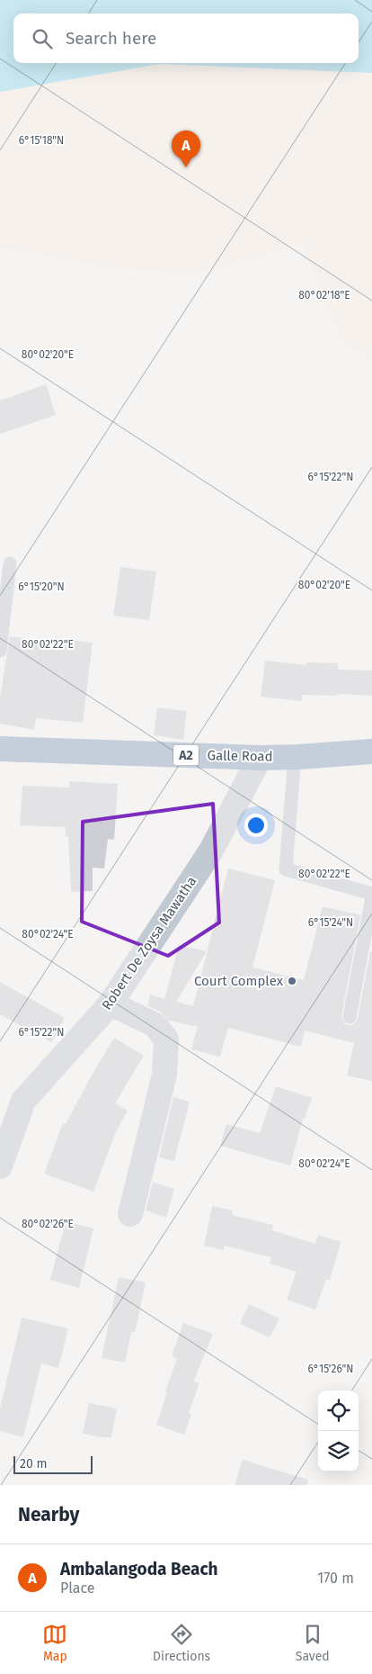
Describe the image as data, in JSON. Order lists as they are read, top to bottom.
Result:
{
  "streets": {
    "highway": ["A2", "Galle Road"],
    "street": ["Robert De Zoysa Mawatha"]
  },
  "crossings": [
    ["Galle Road", "Robert De Zoysa Mawatha"]
  ],
  "places": ["Court Complex"],
  "scale_bar": "20 m",
  "page": {
    "search": "Search here",
    "pins": "A",
    "scale": "20 m",
    "heading": "Nearby",
    "list": [
      {
        "mark": "A",
        "name": "Ambalangoda Beach",
        "note": "Place",
        "value": "170 m"
      }
    ],
    "nav": ["Map", "Directions", "Saved"]
  },
  "coordinates": [
    "6°15'18\"N",
    "80°02'18\"E",
    "80°02'20\"E",
    "6°15'22\"N",
    "6°15'20\"N",
    "80°02'22\"E",
    "6°15'24\"N",
    "80°02'24\"E",
    "80°02'26\"E",
    "6°15'26\"N"
  ]
}
